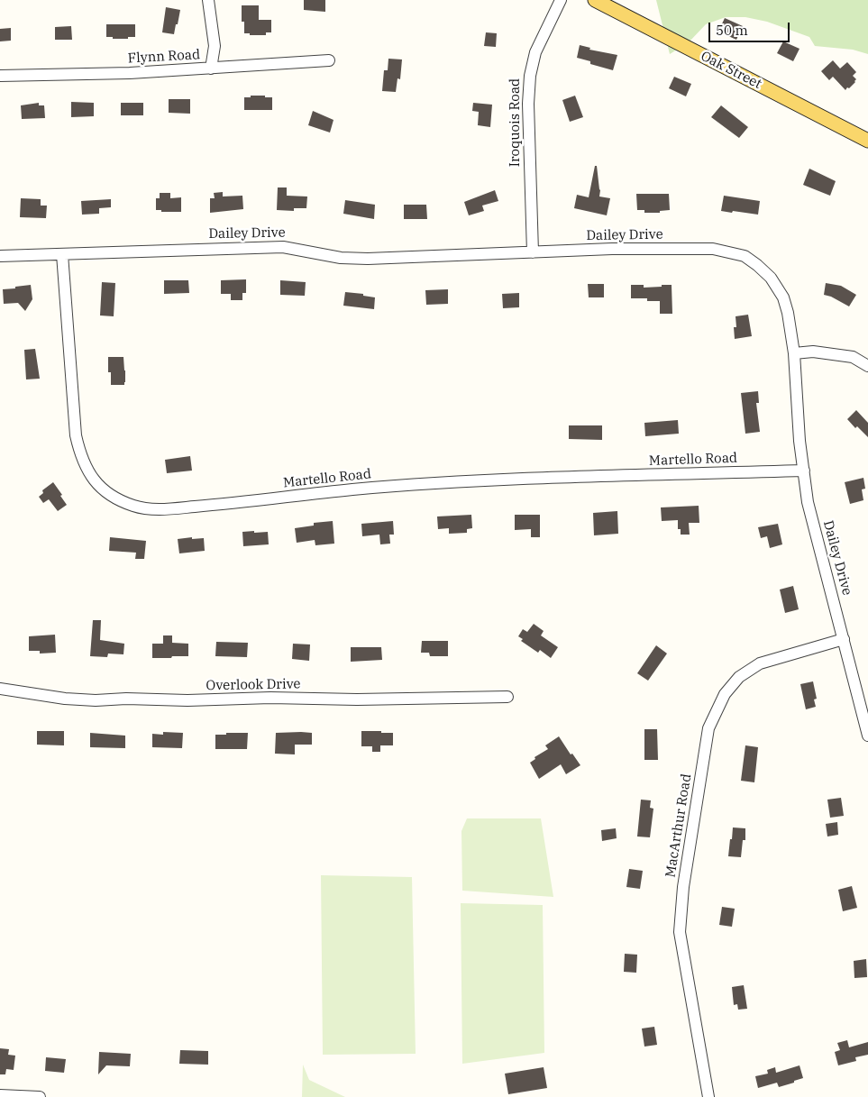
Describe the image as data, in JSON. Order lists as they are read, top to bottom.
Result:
{
  "streets": {
    "main road": ["Oak Street"],
    "street": [
      "Flynn Road",
      "Iroquois Road",
      "Dailey Drive",
      "Martello Road",
      "Overlook Drive",
      "MacArthur Road"
    ]
  },
  "crossings": [
    ["Iroquois Road", "Dailey Drive"],
    ["Dailey Drive", "Martello Road"],
    ["Dailey Drive", "MacArthur Road"]
  ],
  "scale_bar": "50 m"
}
